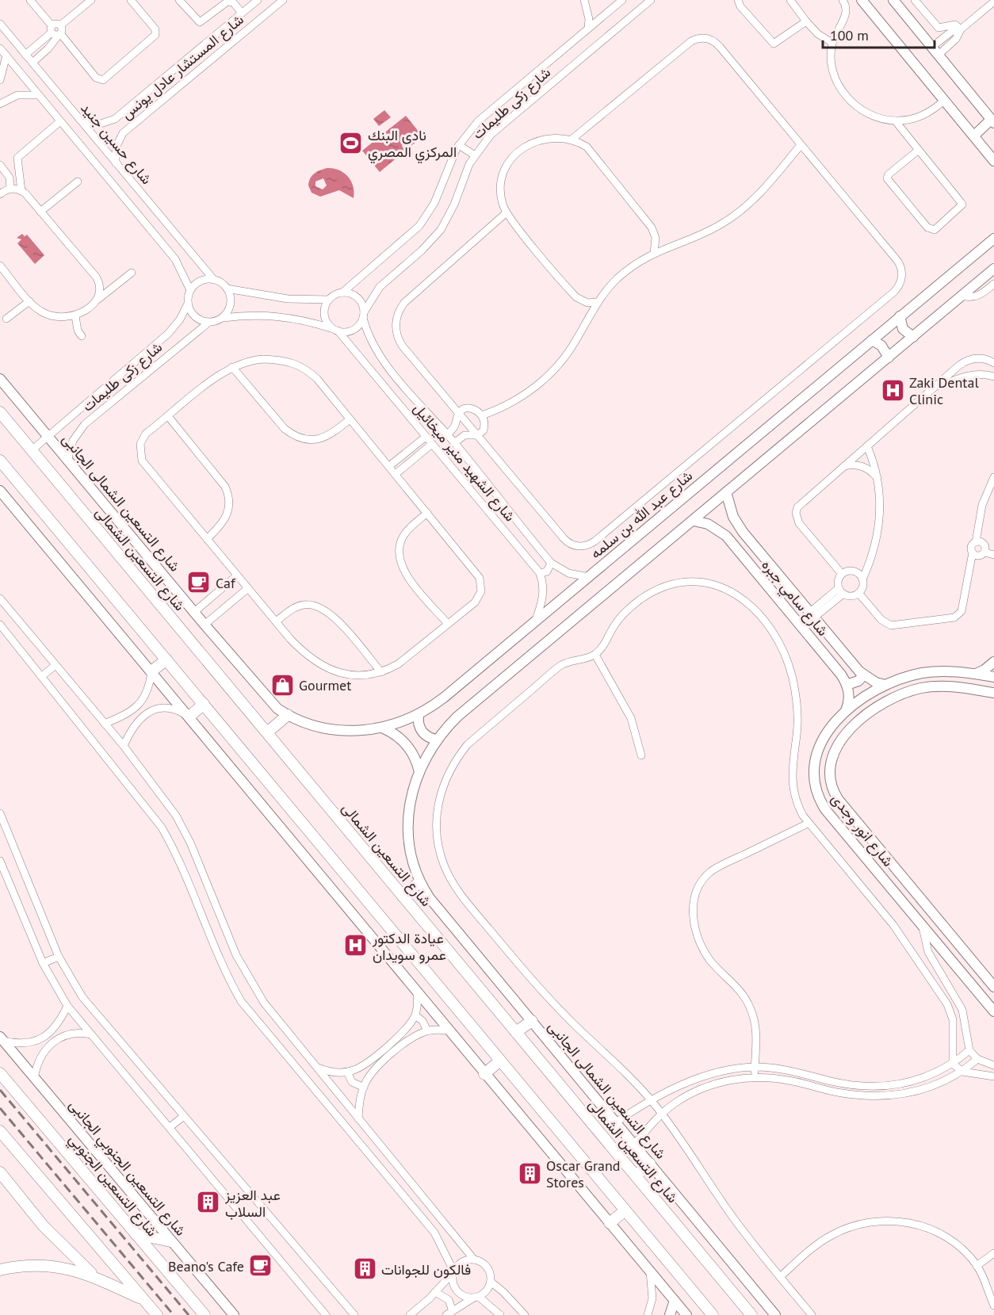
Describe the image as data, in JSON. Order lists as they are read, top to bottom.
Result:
{
  "streets": {
    "main road": ["شارع التسعين الشمالى", "شارع التسعين الجنوبي"],
    "street": [
      "شارع المستشار عادل يونس",
      "شارع زكى طليمات",
      "شارع حسين جنيد",
      "شارع الشهيد منير ميخائيل",
      "شارع التسعين الشمالى الجانبى",
      "شارع عبد الله بن سلمه",
      "شارع سامي جبره",
      "شارع انور وجدى",
      "شارع التسعين الجنوبي الجانبى"
    ]
  },
  "crossings": [
    ["شارع المستشار عادل يونس", "شارع حسين جنيد"],
    ["شارع زكى طليمات", "شارع حسين جنيد"],
    ["شارع زكى طليمات", "شارع الشهيد منير ميخائيل"],
    ["شارع زكى طليمات", "شارع التسعين الشمالى الجانبى"],
    ["شارع زكى طليمات", "شارع التسعين الشمالى"],
    ["شارع الشهيد منير ميخائيل", "شارع عبد الله بن سلمه"],
    ["شارع التسعين الشمالى الجانبى", "شارع عبد الله بن سلمه"],
    ["شارع سامي جبره", "شارع انور وجدى"]
  ],
  "places": {
    "sports": ["نادي البنك المركزي المصري"],
    "hospital": ["Zaki Dental Clinic", "عيادة الدكتور عمرو سويدان"],
    "cafe": ["Caf", "Beano's Cafe"],
    "shop": ["Gourmet"],
    "building": ["Oscar Grand Stores", "عبد العزيز السلاب", "فالكون للجوانات"]
  },
  "scale_bar": "100 m"
}
